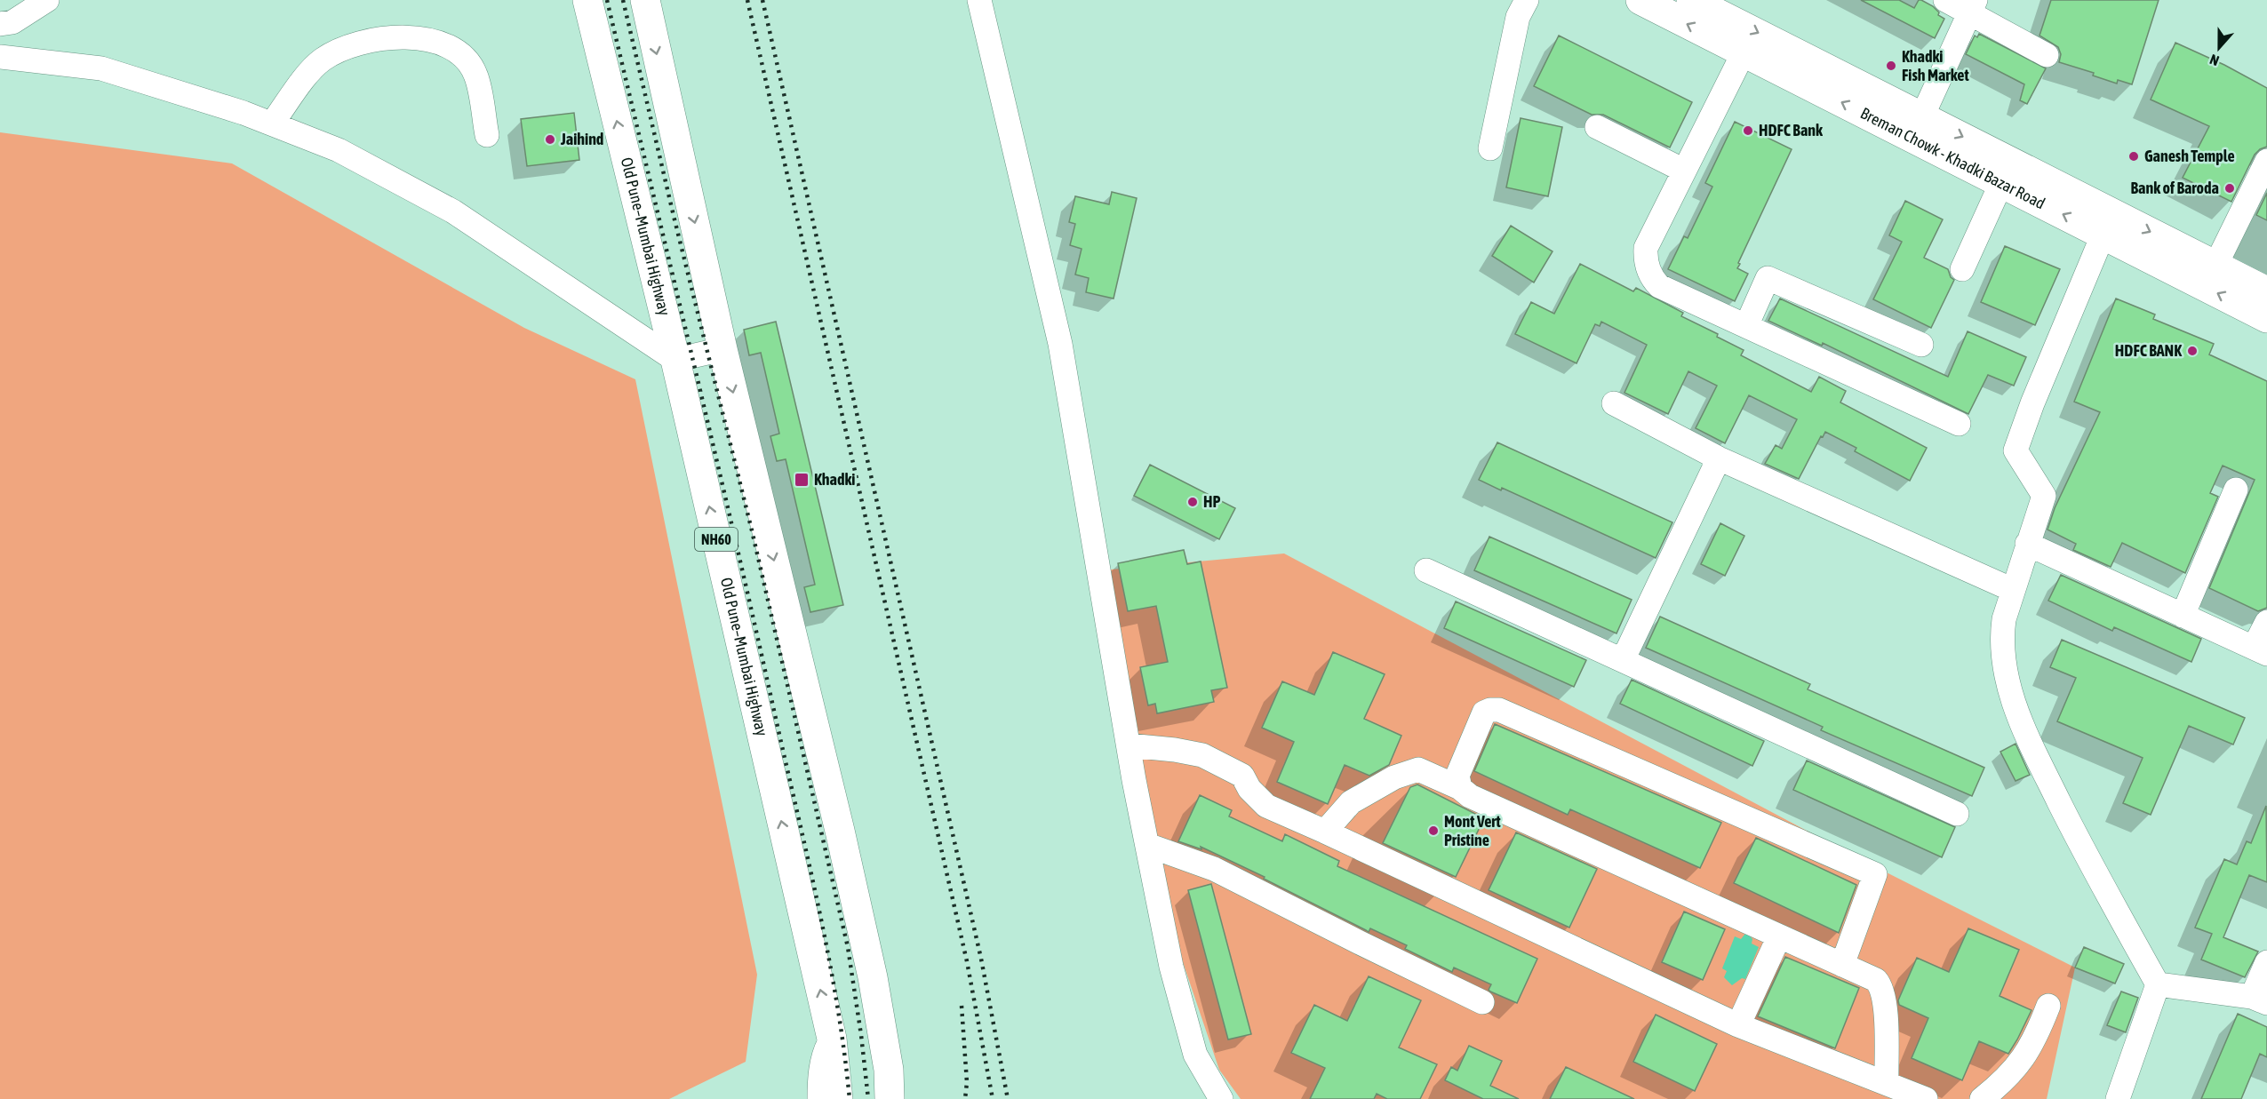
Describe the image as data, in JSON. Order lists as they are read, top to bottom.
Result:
{
  "streets": {
    "main road": ["Breman Chowk - Khadki Bazar Road", "Old Pune–Mumbai Highway", "NH60"]
  },
  "places": {
    "other": [
      "Khadki Fish Market",
      "HDFC Bank",
      "Jaihind",
      "Ganesh Temple",
      "Bank of Baroda",
      "HDFC BANK",
      "HP",
      "Mont Vert Pristine"
    ],
    "transit": ["Khadki"]
  },
  "north": "bottom"
}
